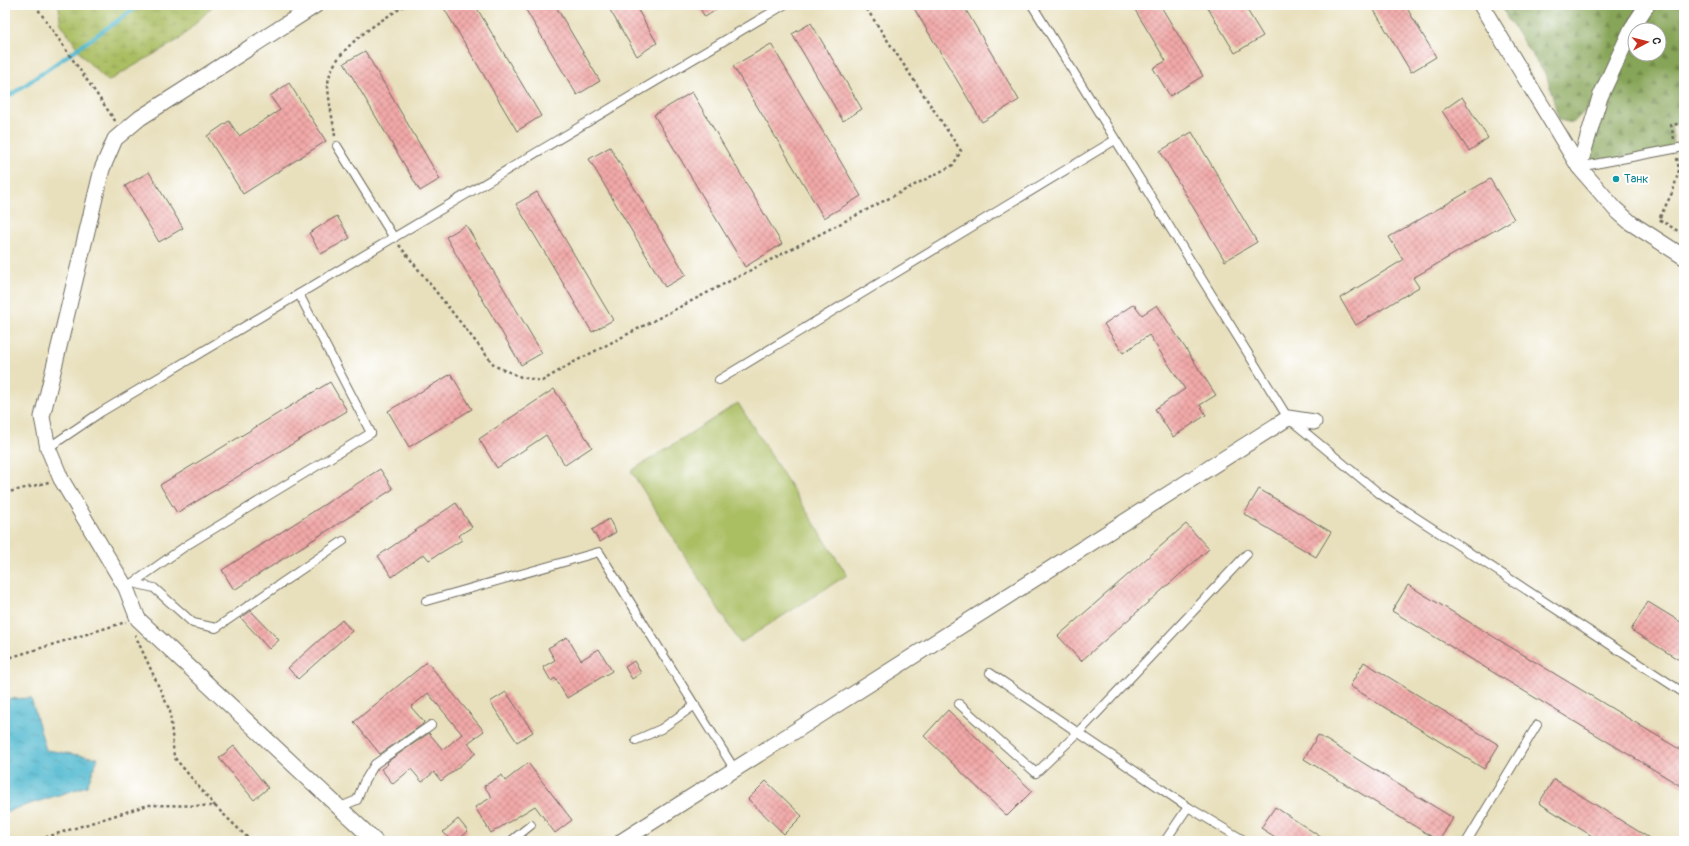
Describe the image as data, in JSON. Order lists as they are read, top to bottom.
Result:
{
  "places": ["Танк"],
  "north": "right"
}
